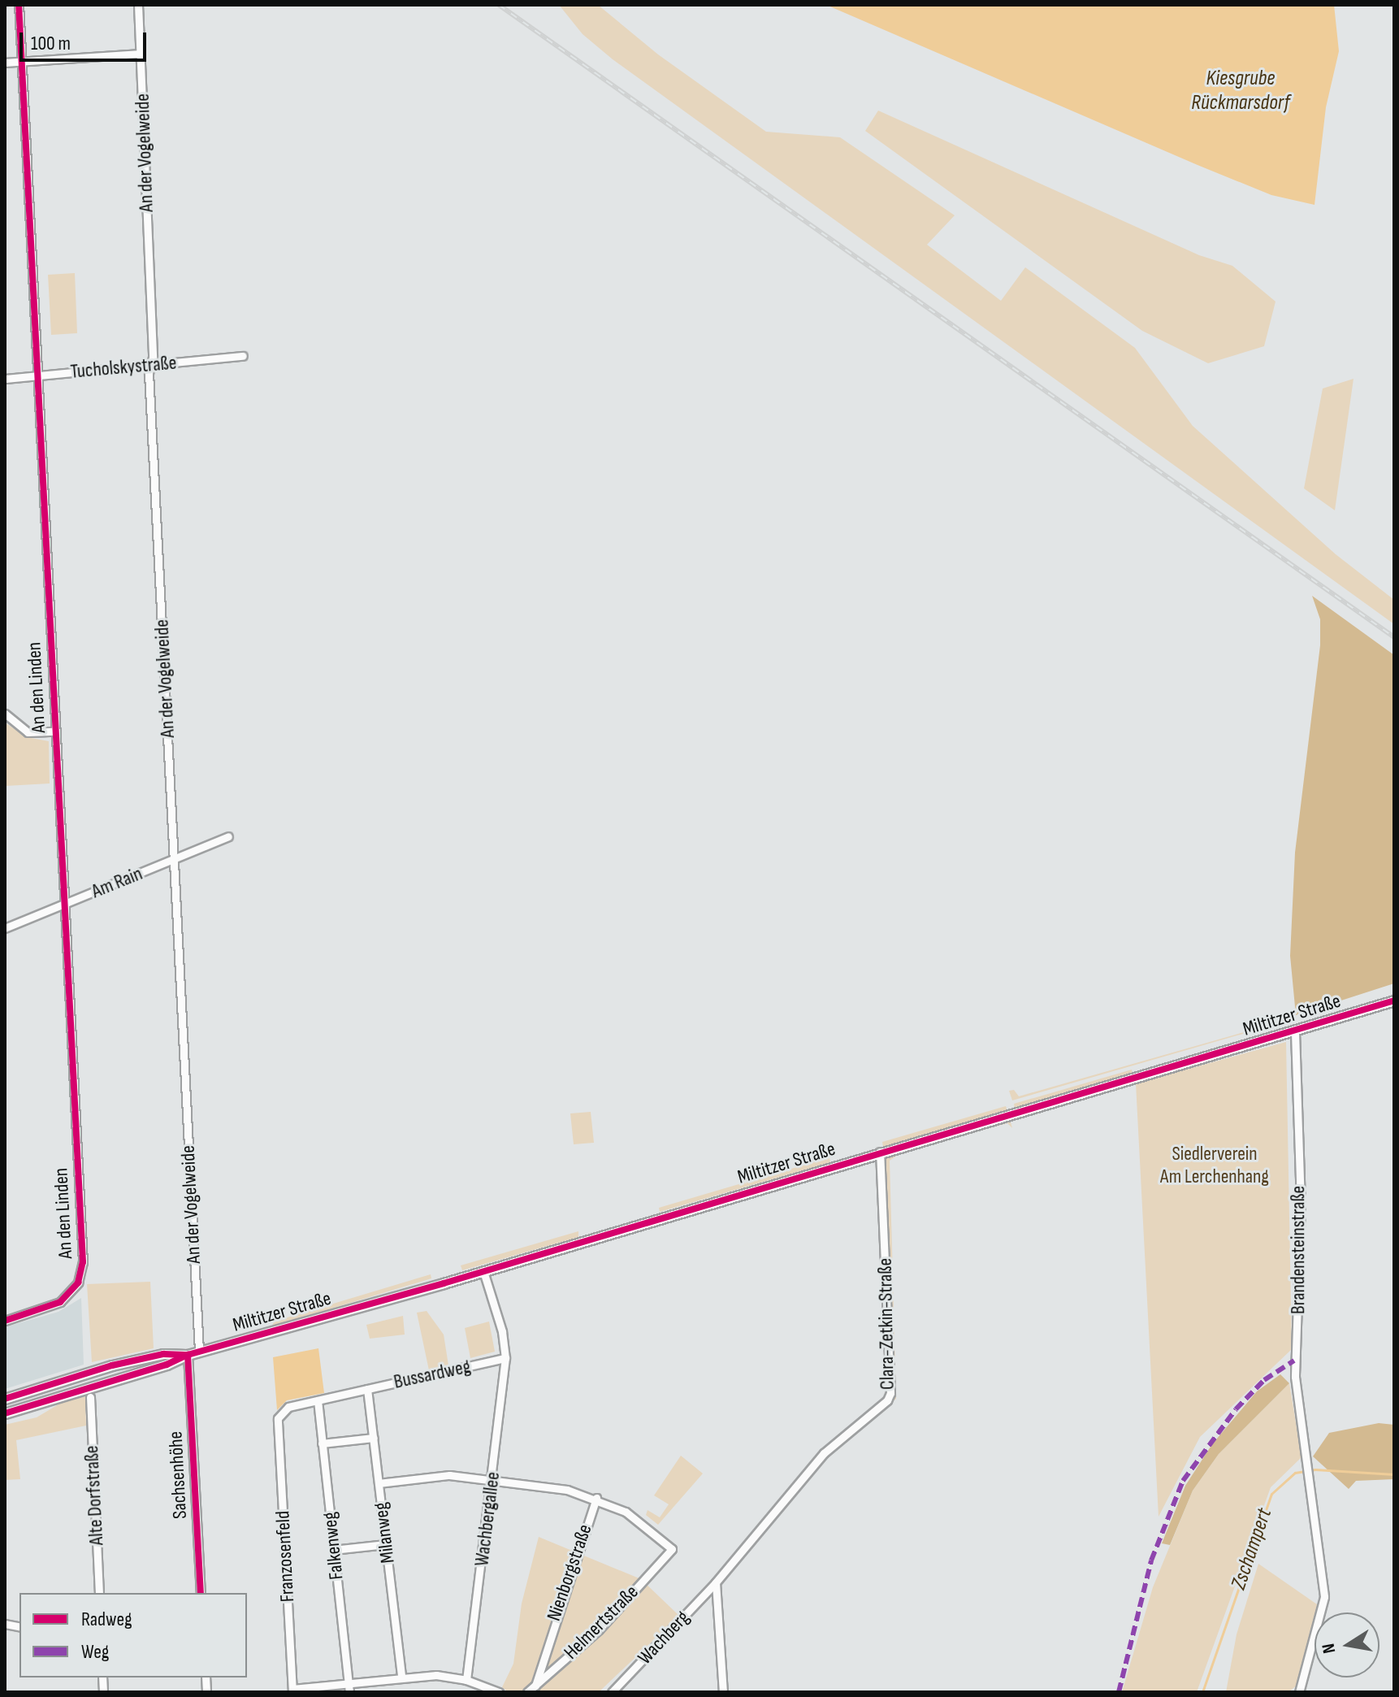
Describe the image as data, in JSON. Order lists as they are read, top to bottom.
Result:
{
  "streets": {
    "street": [
      "An der Vogelweide",
      "Tucholskystraße",
      "An den Linden",
      "Am Rain",
      "Miltitzer Straße",
      "Brandensteinstraße",
      "Clara-Zetkin-Straße",
      "Bussardweg",
      "Sachsenhöhe",
      "Alte Dorfstraße",
      "Wachbergallee",
      "Milanweg",
      "Falkenweg",
      "Franzosenfeld",
      "Nienborgstraße",
      "Helmertstraße",
      "Wachberg"
    ]
  },
  "crossings": [
    ["An der Vogelweide", "Tucholskystraße"],
    ["An der Vogelweide", "Am Rain"],
    ["An der Vogelweide", "Miltitzer Straße"],
    ["Tucholskystraße", "An den Linden"],
    ["An den Linden", "Am Rain"],
    ["Miltitzer Straße", "Brandensteinstraße"],
    ["Miltitzer Straße", "Clara-Zetkin-Straße"],
    ["Miltitzer Straße", "Sachsenhöhe"],
    ["Clara-Zetkin-Straße", "Wachberg"],
    ["Bussardweg", "Wachbergallee"],
    ["Bussardweg", "Milanweg"],
    ["Bussardweg", "Falkenweg"],
    ["Bussardweg", "Franzosenfeld"],
    ["Nienborgstraße", "Helmertstraße"]
  ],
  "water": ["Kiesgrube Rückmarsdorf", "Zschampert"],
  "parks": ["Siedlerverein Am Lerchenhang"],
  "legend": ["Radweg", "Weg"],
  "scale_bar": "100 m",
  "north": "left"
}
